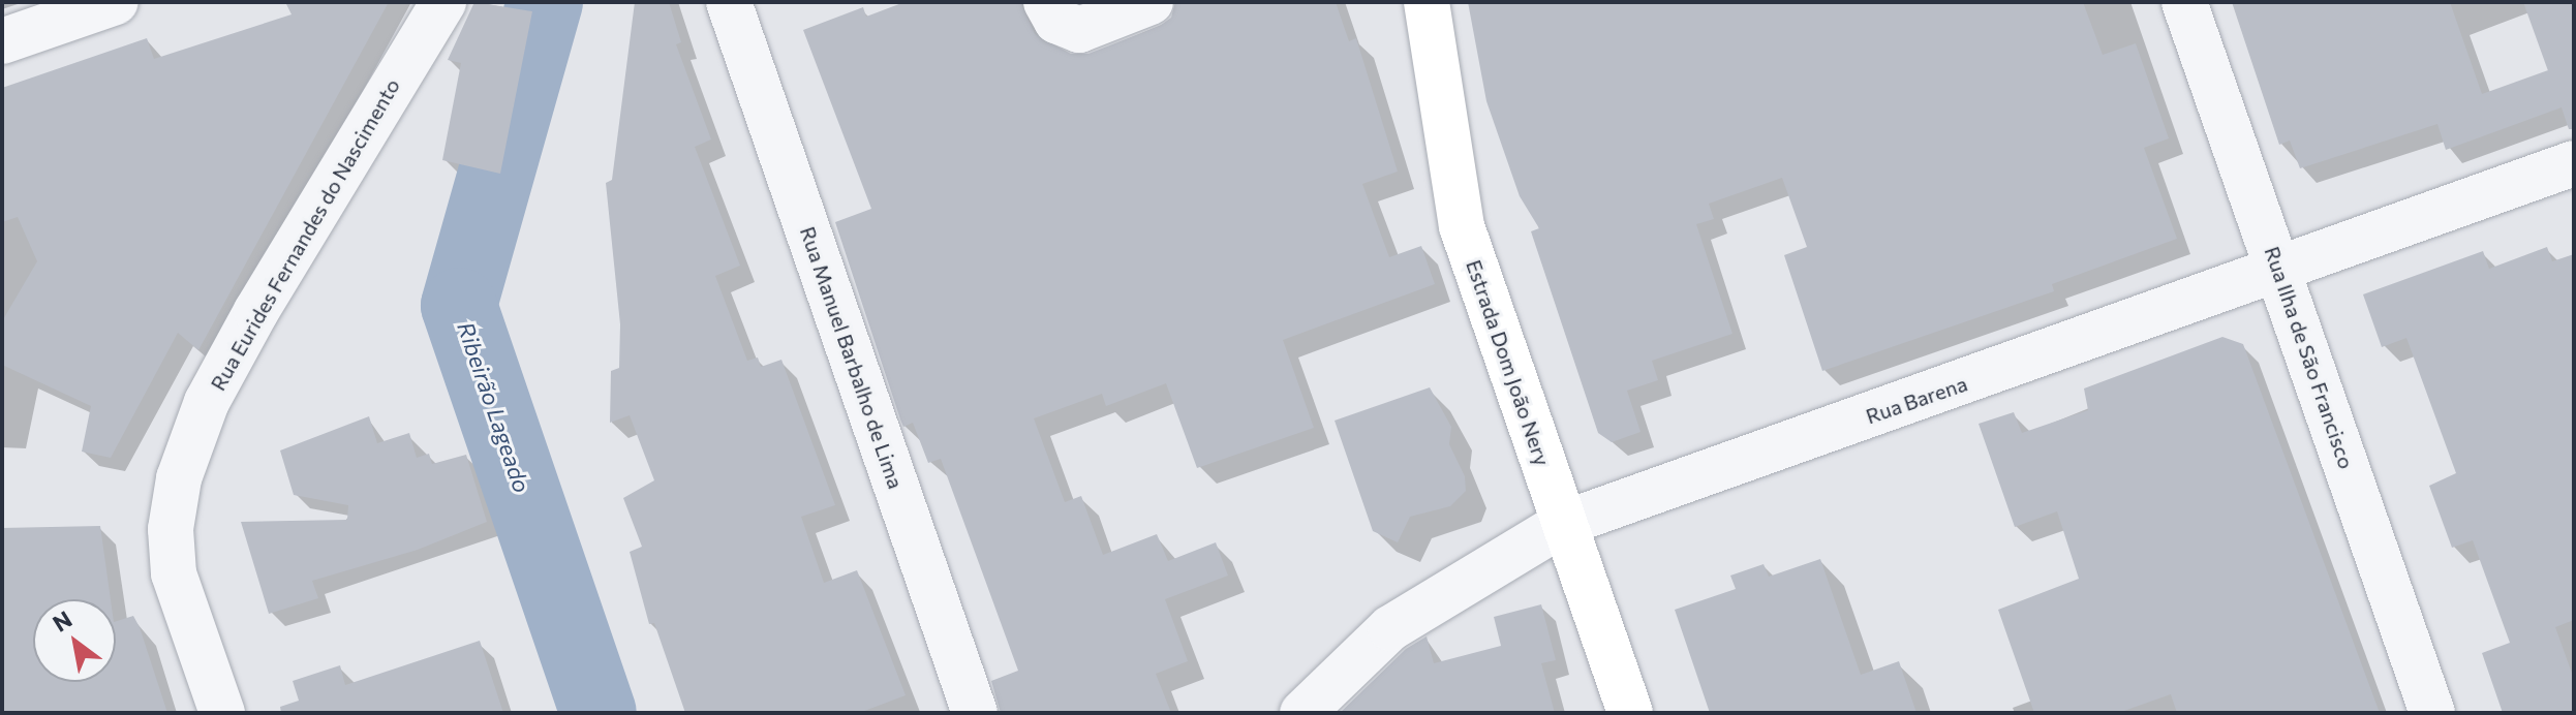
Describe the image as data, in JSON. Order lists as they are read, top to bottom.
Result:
{
  "streets": {
    "main road": ["Estrada Dom João Nery"],
    "street": [
      "Rua Eurides Fernandes do Nascimento",
      "Rua Manuel Barbalho de Lima",
      "Rua Ilha de São Francisco",
      "Rua Barena"
    ]
  },
  "crossings": [
    ["Rua Ilha de São Francisco", "Rua Barena"],
    ["Estrada Dom João Nery", "Rua Barena"]
  ],
  "water": ["Ribeirão Lageado"],
  "north": "top left"
}
